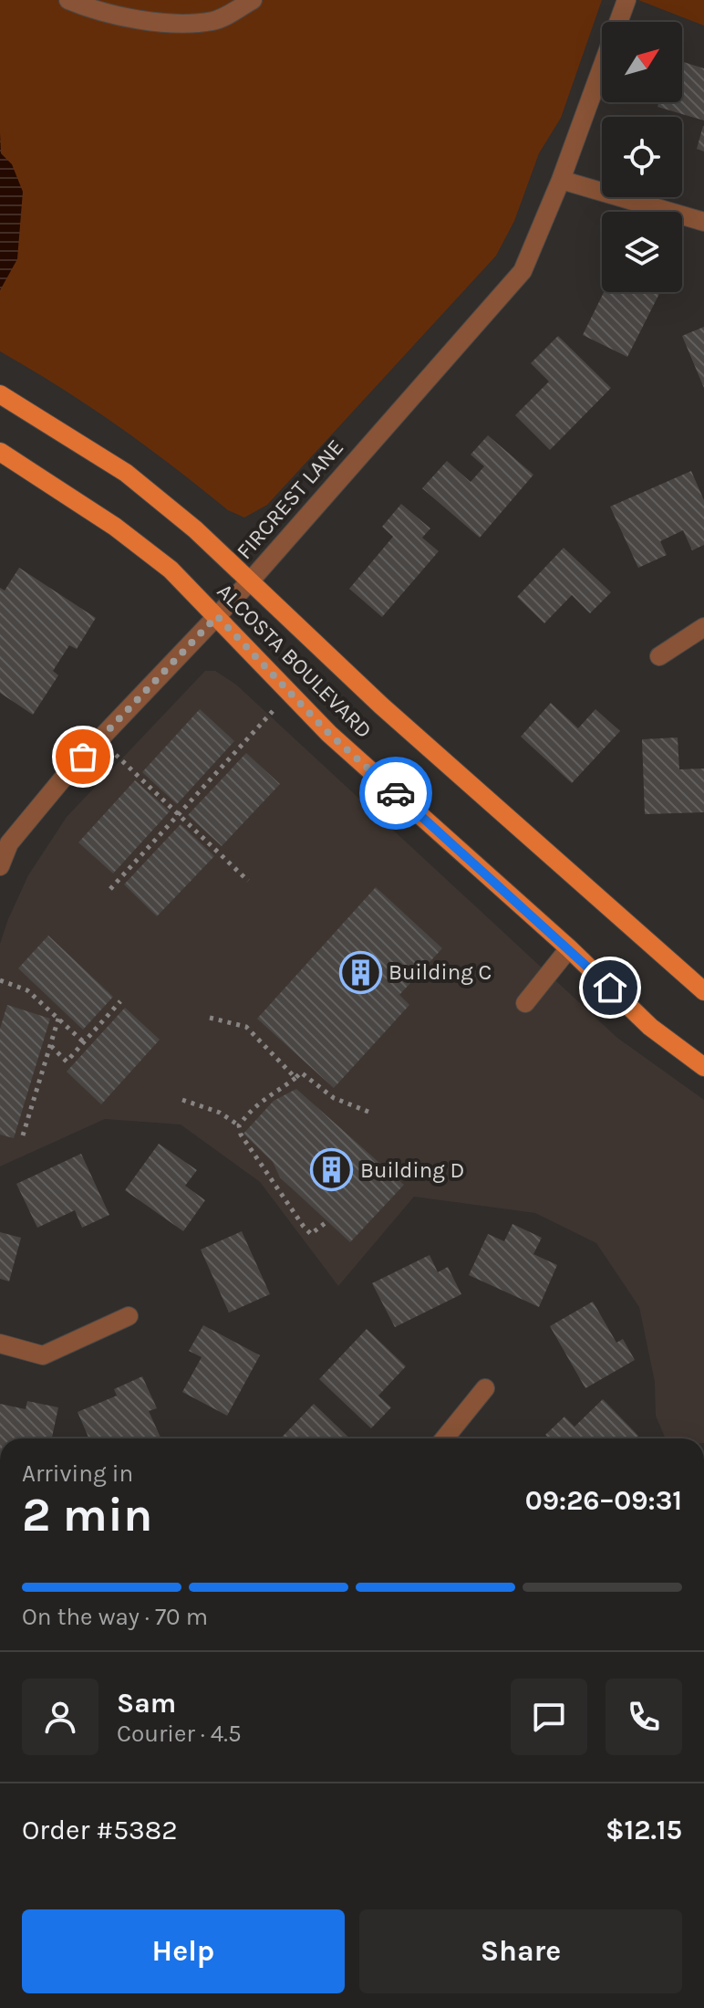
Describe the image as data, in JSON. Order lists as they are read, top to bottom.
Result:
{
  "streets": {
    "main road": ["ALCOSTA BOULEVARD"],
    "street": ["FIRCREST LANE"]
  },
  "crossings": [
    ["FIRCREST LANE", "ALCOSTA BOULEVARD"]
  ],
  "places": {
    "building": ["Building C", "Building D"]
  },
  "north": "top right",
  "page": {
    "heading": ["2 min", "Arriving in", "09:26–09:31"],
    "panel": [
      "Sam",
      "Courier · 4.5",
      "Order #5382",
      "$12.15"
    ],
    "bar": "On the way · 70 m",
    "buttons": ["Help", "Share"]
  }
}
